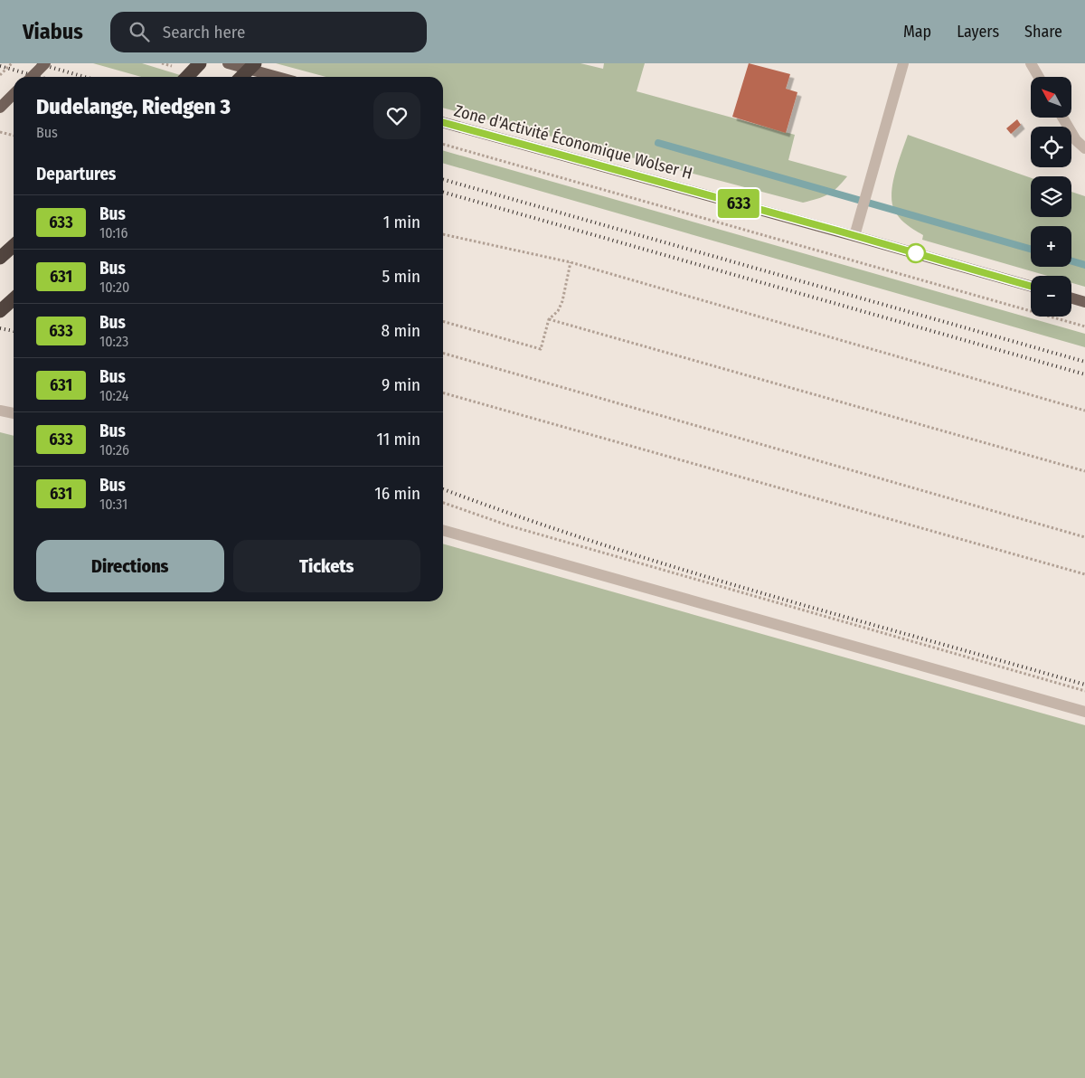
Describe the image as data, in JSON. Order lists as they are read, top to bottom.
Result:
{
  "streets": {
    "main road": ["Zone d'Activité Économique Wolser H"]
  },
  "lines": ["bus line 633"],
  "north": "top left",
  "page": {
    "header": "Viabus",
    "search": "Search here",
    "nav": ["Map", "Layers", "Share"],
    "on_map": "633",
    "map_buttons": ["+", "−"],
    "heading": [
      ["Dudelange, Riedgen 3", "Bus"],
      "Departures"
    ],
    "list": [
      {
        "mark": "633",
        "name": "Bus",
        "note": "10:16",
        "value": "1 min"
      },
      {
        "mark": "631",
        "name": "Bus",
        "note": "10:20",
        "value": "5 min"
      },
      {
        "mark": "633",
        "name": "Bus",
        "note": "10:23",
        "value": "8 min"
      },
      {
        "mark": "631",
        "name": "Bus",
        "note": "10:24",
        "value": "9 min"
      },
      {
        "mark": "633",
        "name": "Bus",
        "note": "10:26",
        "value": "11 min"
      },
      {
        "mark": "631",
        "name": "Bus",
        "note": "10:31",
        "value": "16 min"
      }
    ],
    "buttons": ["Directions", "Tickets"]
  }
}
